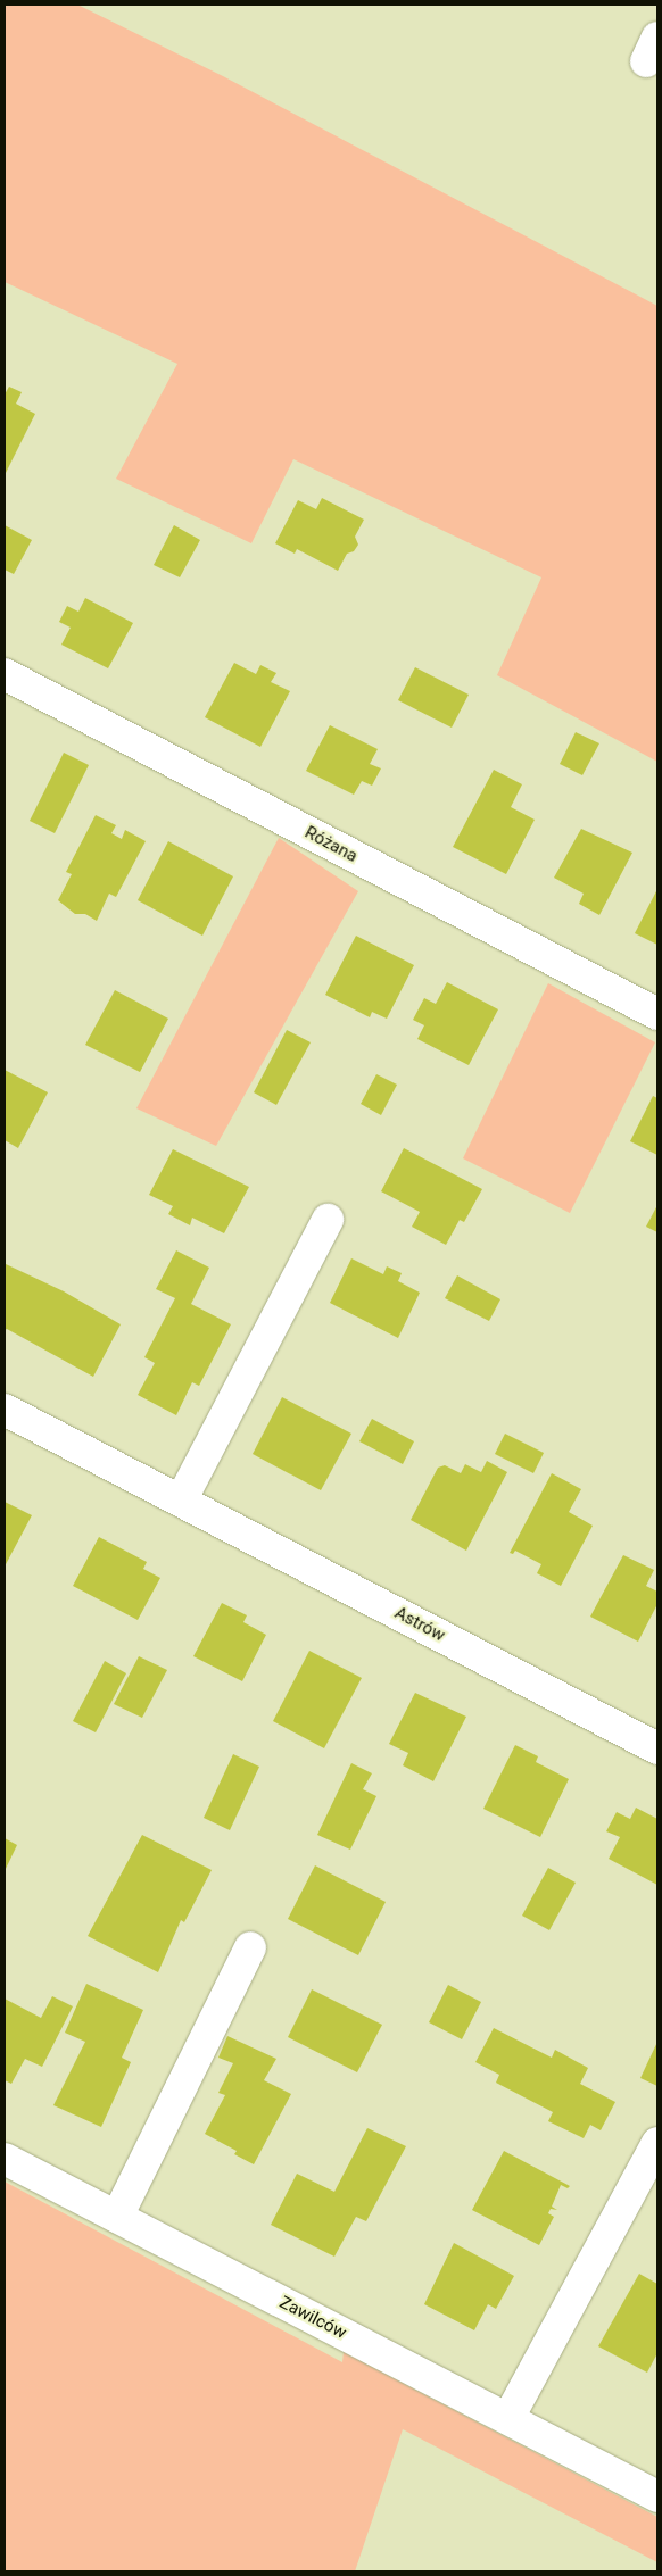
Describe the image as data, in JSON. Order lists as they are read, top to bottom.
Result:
{
  "streets": {
    "street": ["Różana", "Astrów", "Zawilców"]
  }
}
